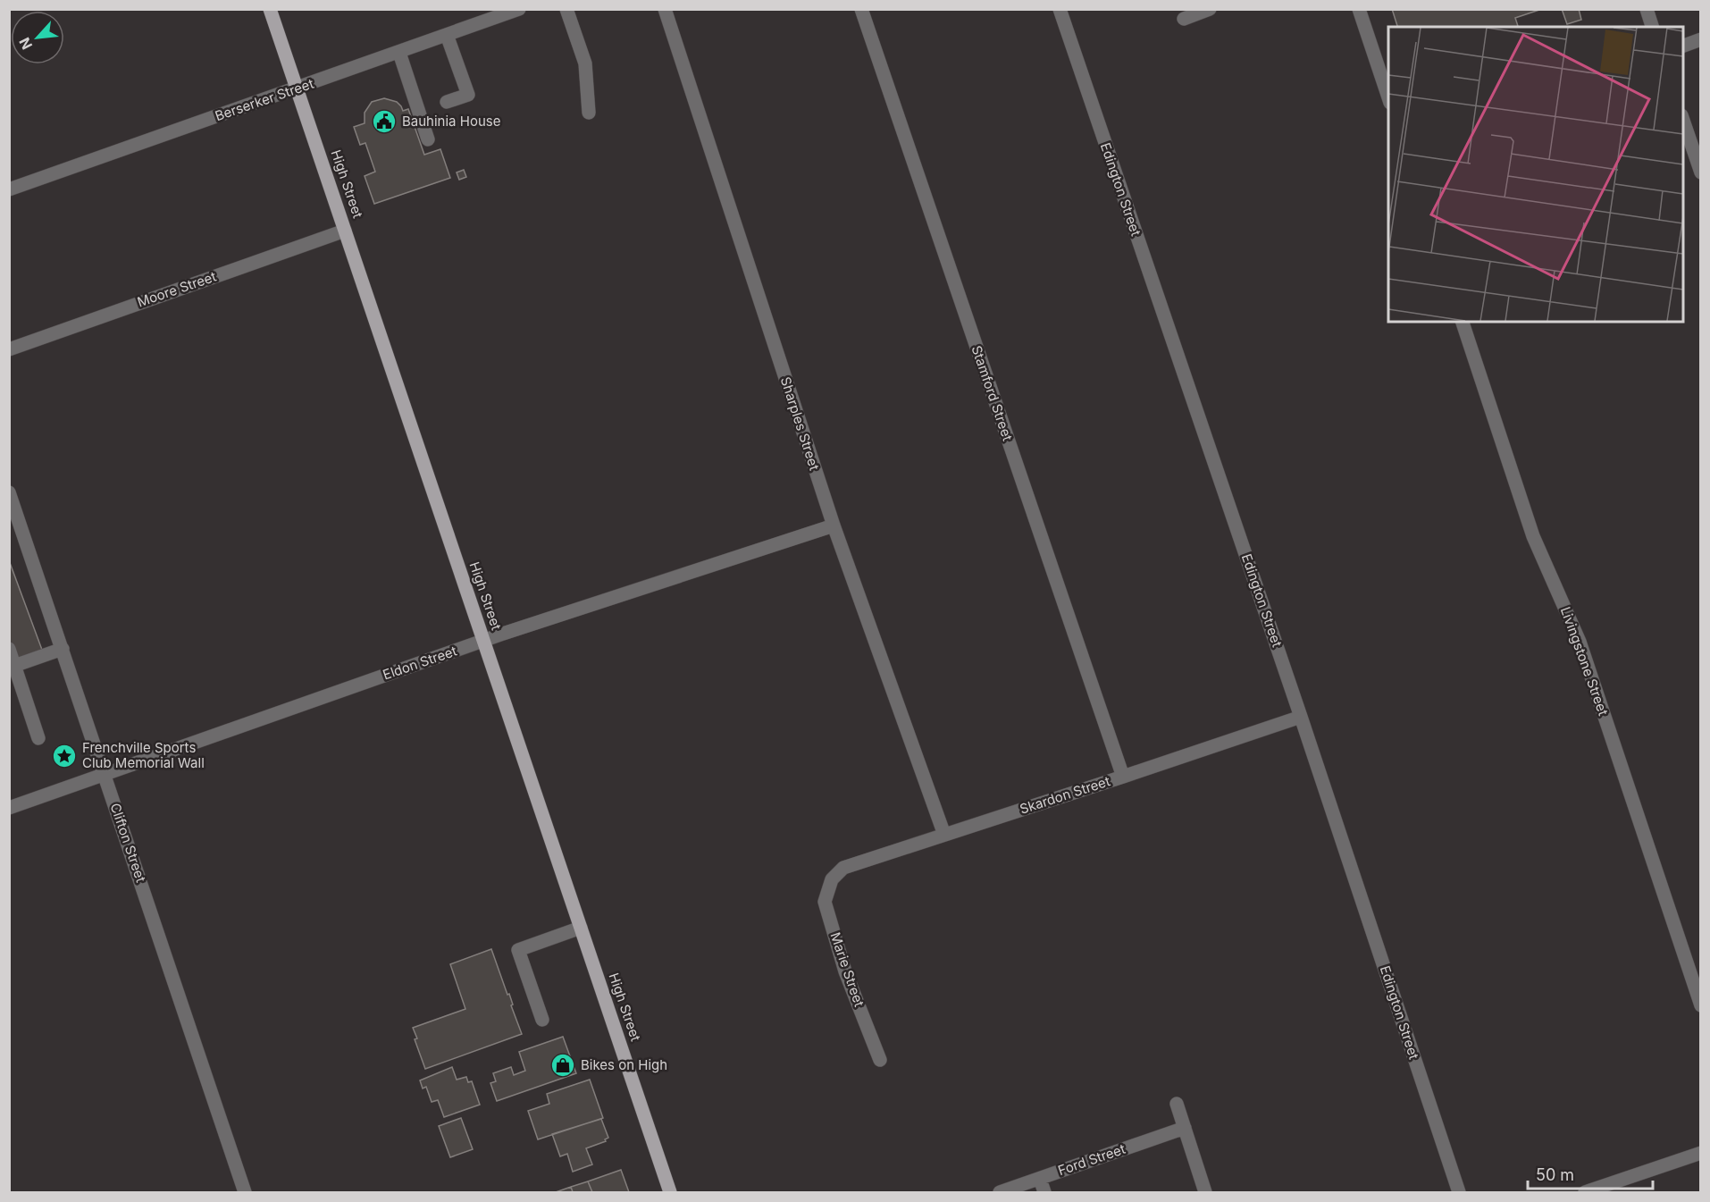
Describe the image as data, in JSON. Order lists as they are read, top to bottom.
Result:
{
  "streets": {
    "main road": ["High Street"],
    "street": [
      "Berserker Street",
      "Edington Street",
      "Moore Street",
      "Stamford Street",
      "Sharples Street",
      "Livingstone Street",
      "Eldon Street",
      "Skardon Street",
      "Clifton Street",
      "Marie Street",
      "Ford Street"
    ]
  },
  "crossings": [
    ["Berserker Street", "High Street"],
    ["High Street", "Moore Street"],
    ["High Street", "Eldon Street"],
    ["Edington Street", "Skardon Street"],
    ["Stamford Street", "Skardon Street"],
    ["Sharples Street", "Eldon Street"],
    ["Sharples Street", "Skardon Street"],
    ["Eldon Street", "Clifton Street"],
    ["Skardon Street", "Marie Street"]
  ],
  "places": {
    "public building": ["Bauhinia House"],
    "place": ["Frenchville Sports Club Memorial Wall"],
    "shop": ["Bikes on High"]
  },
  "scale_bar": "50 m",
  "north": "bottom left"
}
